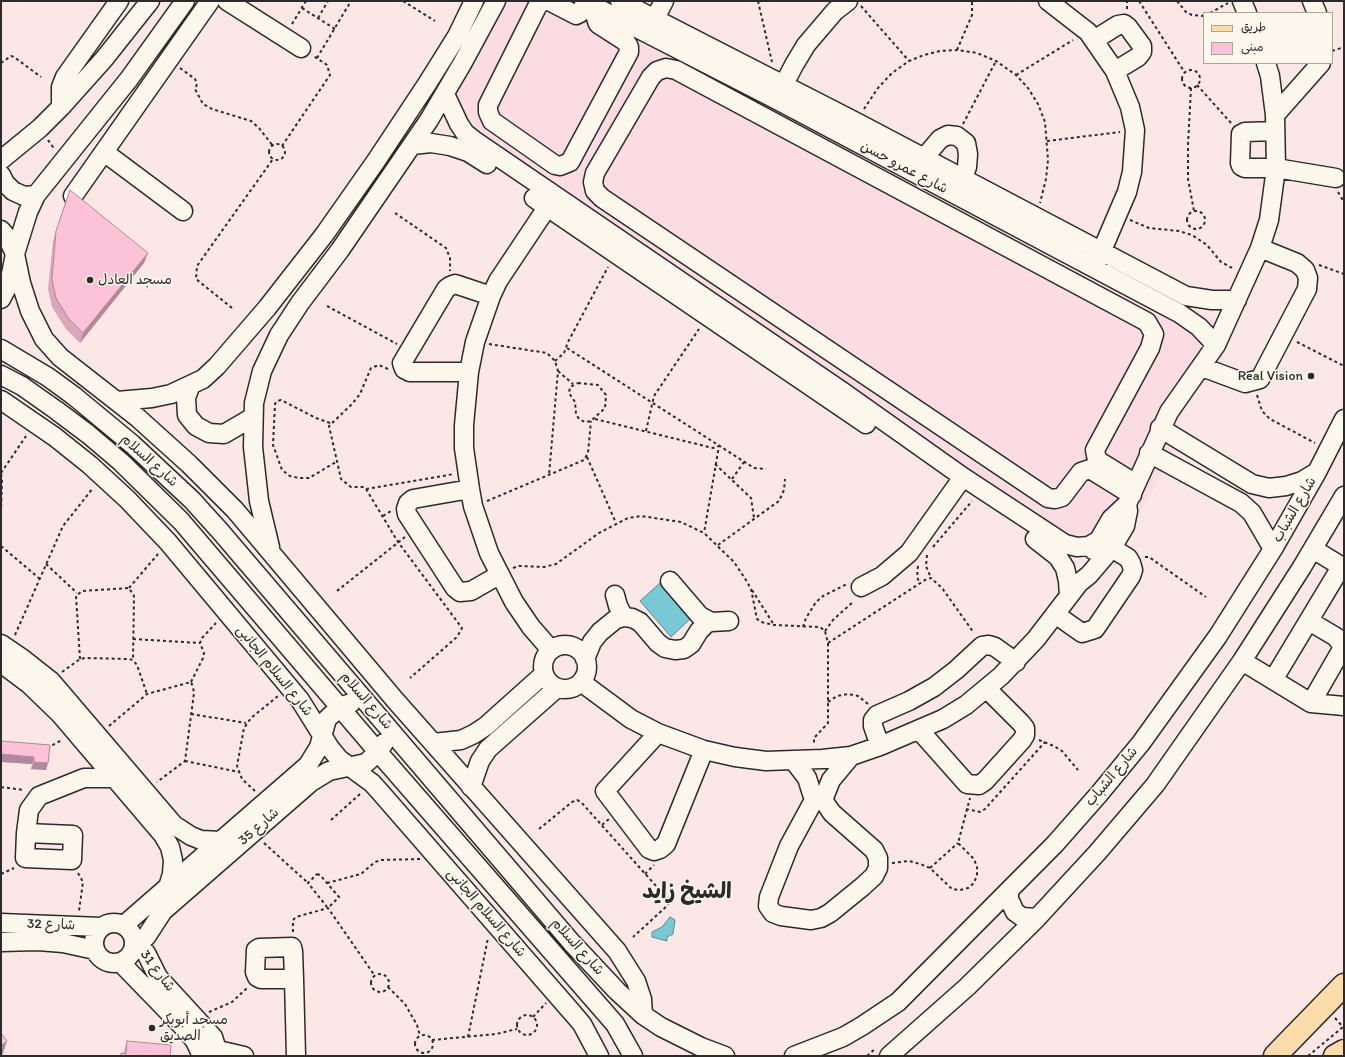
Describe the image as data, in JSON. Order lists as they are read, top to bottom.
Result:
{
  "streets": {
    "street": [
      "شارع عمرو حسن",
      "شارع السلام",
      "شارع الشباب",
      "شارع السلام الجانبى",
      "شارع 35",
      "شارع 32",
      "شارع 31"
    ]
  },
  "crossings": [
    ["شارع السلام", "شارع 35"],
    ["شارع السلام الجانبى", "شارع 35"],
    ["شارع 35", "شارع 32"],
    ["شارع 35", "شارع 31"],
    ["شارع 32", "شارع 31"]
  ],
  "districts": ["الشيخ زايد"],
  "places": ["مسجد العادل", "Real Vision", "مسجد أبوبكر الصديق"],
  "legend": ["طريق", "مبنى"]
}
